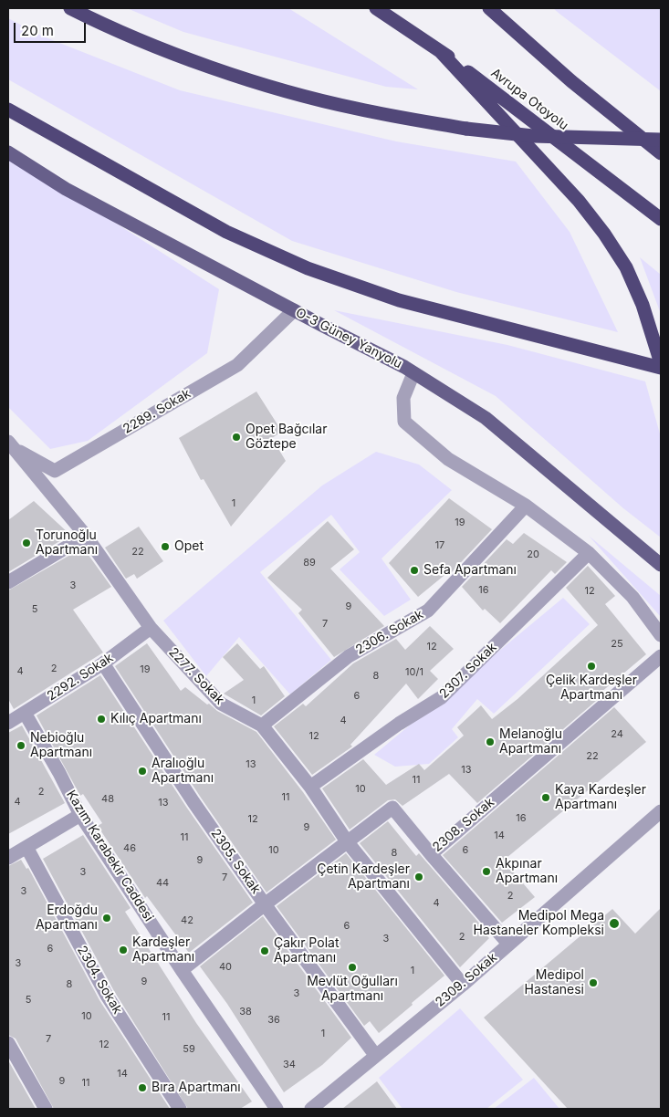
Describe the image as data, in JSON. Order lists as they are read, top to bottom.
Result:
{
  "streets": {
    "highway": ["Avrupa Otoyolu"],
    "main road": ["O-3 Güney Yanyolu"],
    "street": [
      "2289. Sokak",
      "2306. Sokak",
      "2307. Sokak",
      "2277. Sokak",
      "2292. Sokak",
      "2308. Sokak",
      "Kazım Karabekir Caddesi",
      "2305. Sokak",
      "2304. Sokak",
      "2309. Sokak"
    ]
  },
  "crossings": [
    ["O-3 Güney Yanyolu", "2289. Sokak"],
    ["2289. Sokak", "2277. Sokak"],
    ["2306. Sokak", "2277. Sokak"],
    ["2307. Sokak", "2277. Sokak"],
    ["2277. Sokak", "2292. Sokak"],
    ["2277. Sokak", "2308. Sokak"],
    ["2277. Sokak", "2309. Sokak"],
    ["2292. Sokak", "Kazım Karabekir Caddesi"],
    ["2292. Sokak", "2305. Sokak"],
    ["2308. Sokak", "Kazım Karabekir Caddesi"],
    ["2308. Sokak", "2305. Sokak"],
    ["2305. Sokak", "2309. Sokak"]
  ],
  "places": [
    "Opet Bağcılar Göztepe",
    "Torunoğlu Apartmanı",
    "Opet",
    "Sefa Apartmanı",
    "Çelik Kardeşler Apartmanı",
    "Kılıç Apartmanı",
    "Melanoğlu Apartmanı",
    "Nebioğlu Apartmanı",
    "Aralıoğlu Apartmanı",
    "Kaya Kardeşler Apartmanı",
    "Akpınar Apartmanı",
    "Çetin Kardeşler Apartmanı",
    "Erdoğdu Apartmanı",
    "Medipol Mega Hastaneler Kompleksi",
    "Kardeşler Apartmanı",
    "Çakır Polat Apartmanı",
    "Mevlüt Oğulları Apartmanı",
    "Medipol Hastanesi",
    "Bıra Apartmanı"
  ],
  "house_numbers": [
    "1",
    "19",
    "17",
    "22",
    "20",
    "89",
    "3",
    "16",
    "12",
    "9",
    "5",
    "7",
    "25",
    "12",
    "2",
    "19",
    "4",
    "10/1",
    "8",
    "6",
    "1",
    "4",
    "24",
    "12",
    "22",
    "13",
    "13",
    "11",
    "10",
    "2",
    "11",
    "48",
    "4",
    "13",
    "16",
    "12",
    "9",
    "14",
    "11",
    "46",
    "10",
    "6",
    "8",
    "9",
    "3",
    "7",
    "44",
    "3",
    "2",
    "4",
    "42",
    "6",
    "2",
    "3",
    "6",
    "3",
    "40",
    "1",
    "9",
    "8",
    "3",
    "5",
    "38",
    "10",
    "11",
    "36",
    "1",
    "7",
    "12",
    "59",
    "34",
    "14",
    "9",
    "11"
  ],
  "scale_bar": "20 m"
}
